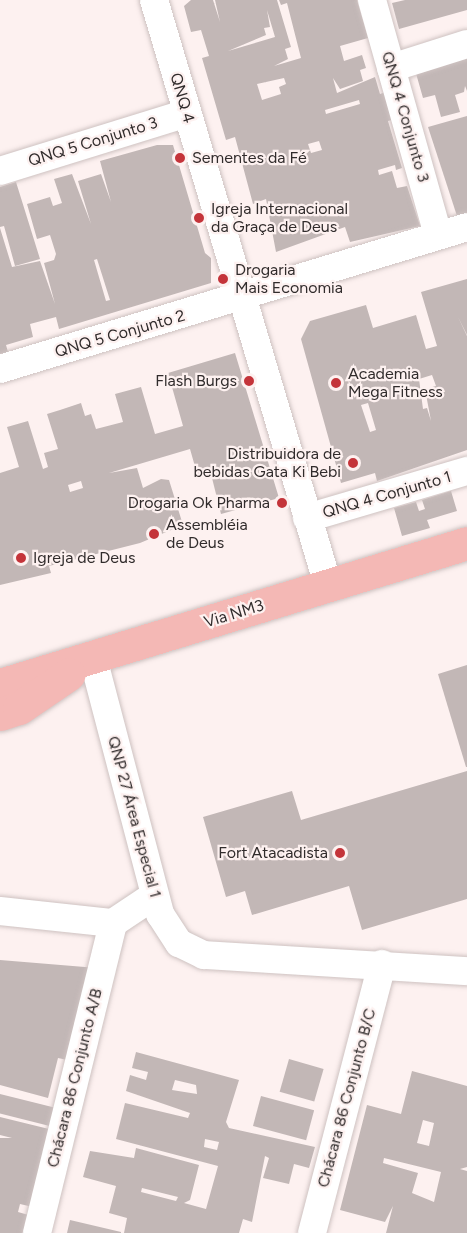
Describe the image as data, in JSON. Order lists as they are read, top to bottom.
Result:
{
  "streets": {
    "main road": ["Via NM3"],
    "street": [
      "QNQ 4",
      "QNQ 4 Conjunto 3",
      "QNQ 5 Conjunto 3",
      "QNQ 5 Conjunto 2",
      "QNQ 4 Conjunto 1",
      "QNP 27 Área Especial 1",
      "Chácara 86 Conjunto A/B",
      "Chácara 86 Conjunto B/C"
    ]
  },
  "crossings": [
    ["QNQ 4", "QNQ 5 Conjunto 3"],
    ["QNQ 4", "QNQ 5 Conjunto 2"],
    ["QNQ 4", "QNQ 4 Conjunto 1"],
    ["QNQ 4", "Via NM3"],
    ["Via NM3", "QNP 27 Área Especial 1"],
    ["QNP 27 Área Especial 1", "Chácara 86 Conjunto B/C"]
  ],
  "places": [
    "Sementes da Fé",
    "Igreja Internacional da Graça de Deus",
    "Drogaria Mais Economia",
    "Flash Burgs",
    "Academia Mega Fitness",
    "Distribuidora de bebidas Gata Ki Bebi",
    "Drogaria Ok Pharma",
    "Assembléia de Deus",
    "Igreja de Deus",
    "Fort Atacadista"
  ]
}
